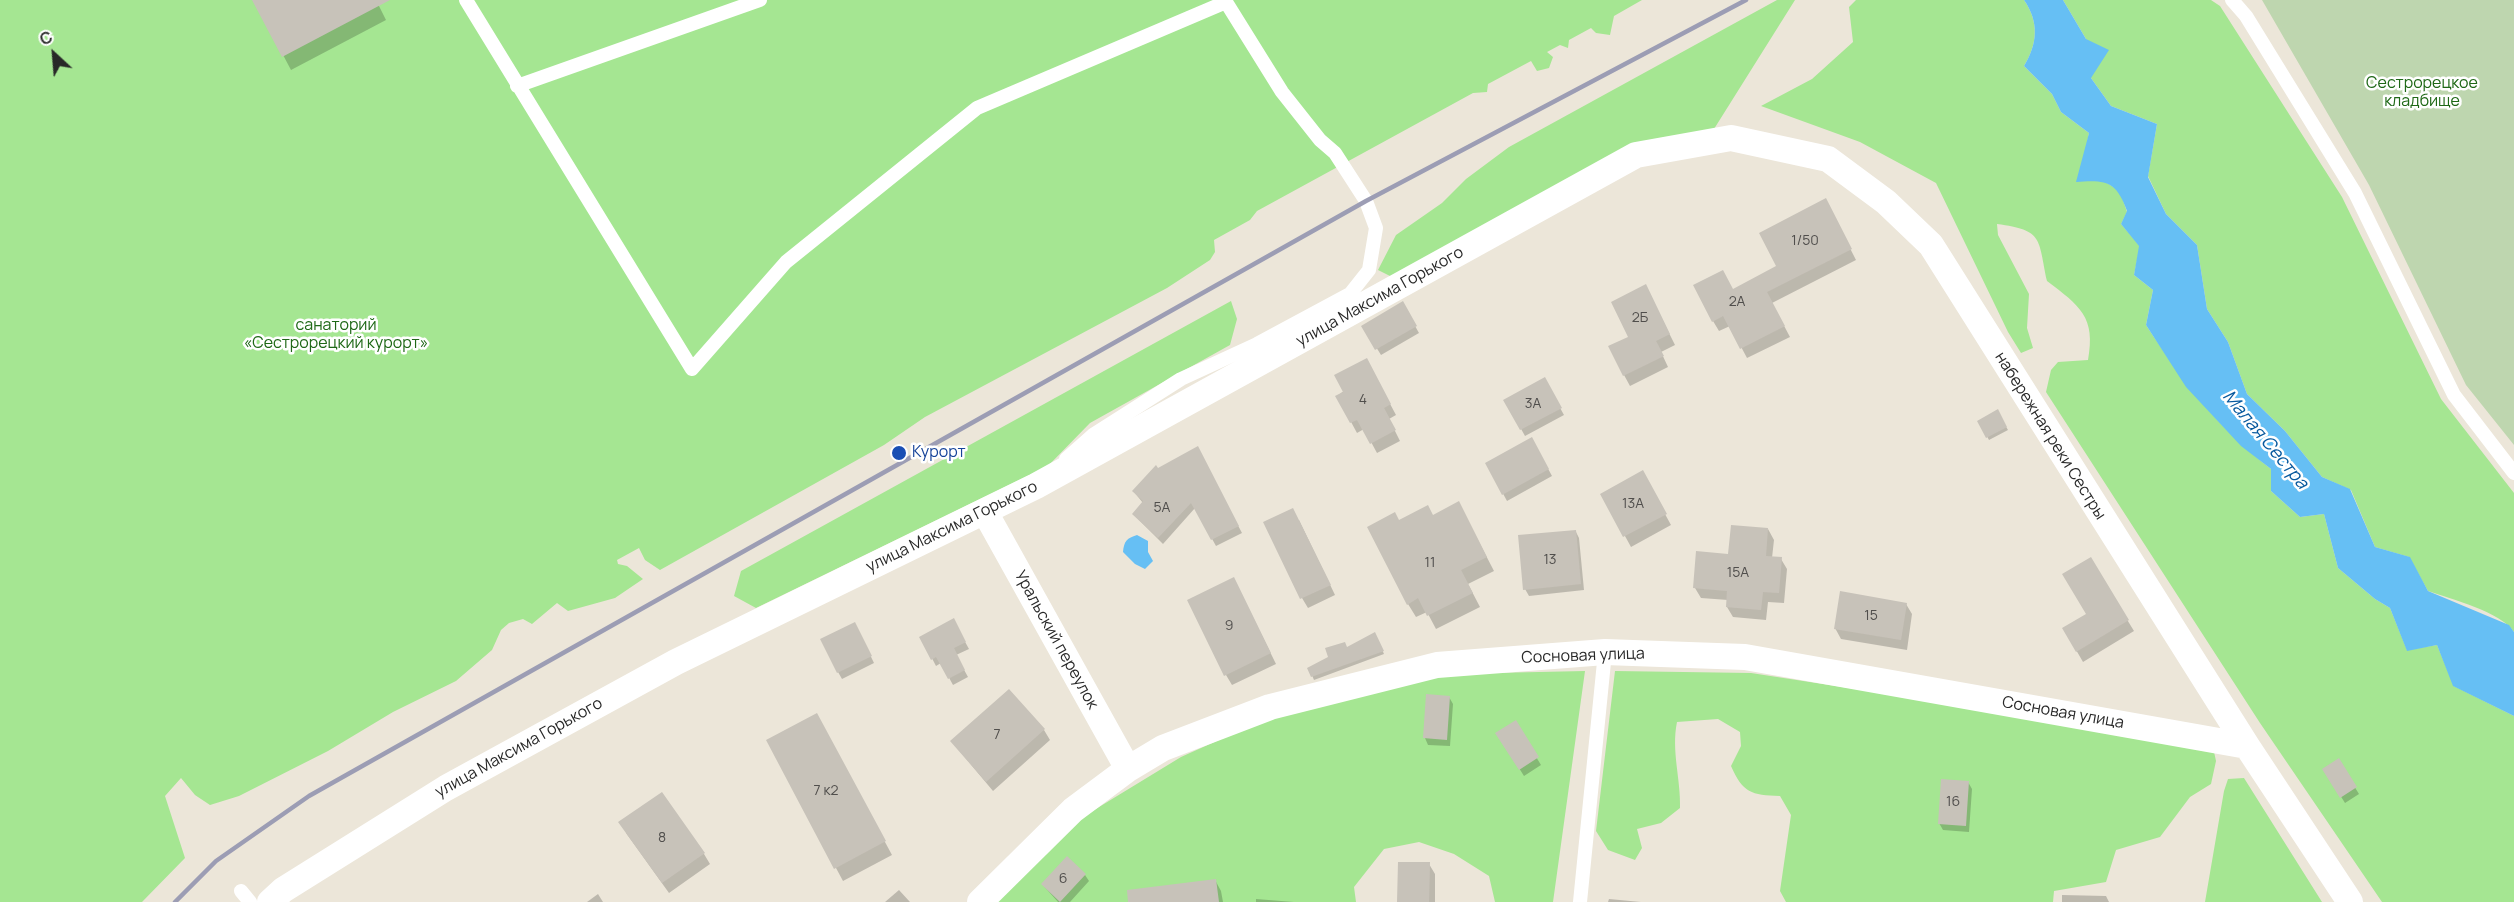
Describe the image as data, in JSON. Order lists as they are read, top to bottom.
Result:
{
  "streets": {
    "street": [
      "улица Максима Горького",
      "набережная реки Сестры",
      "Уральский переулок",
      "Сосновая улица"
    ]
  },
  "crossings": [
    ["улица Максима Горького", "набережная реки Сестры"],
    ["улица Максима Горького", "Уральский переулок"],
    ["набережная реки Сестры", "Сосновая улица"],
    ["Уральский переулок", "Сосновая улица"]
  ],
  "water": ["Малая Сестра"],
  "parks": ["Сестрорецкое кладбище", "санаторий «Сестрорецкий курорт»"],
  "places": ["Курорт"],
  "house_numbers": [
    "1/50",
    "2А",
    "2Б",
    "4",
    "3А",
    "13А",
    "5А",
    "13",
    "11",
    "15А",
    "15",
    "9",
    "7",
    "7 к2",
    "16",
    "8",
    "6"
  ],
  "north": "top left"
}
